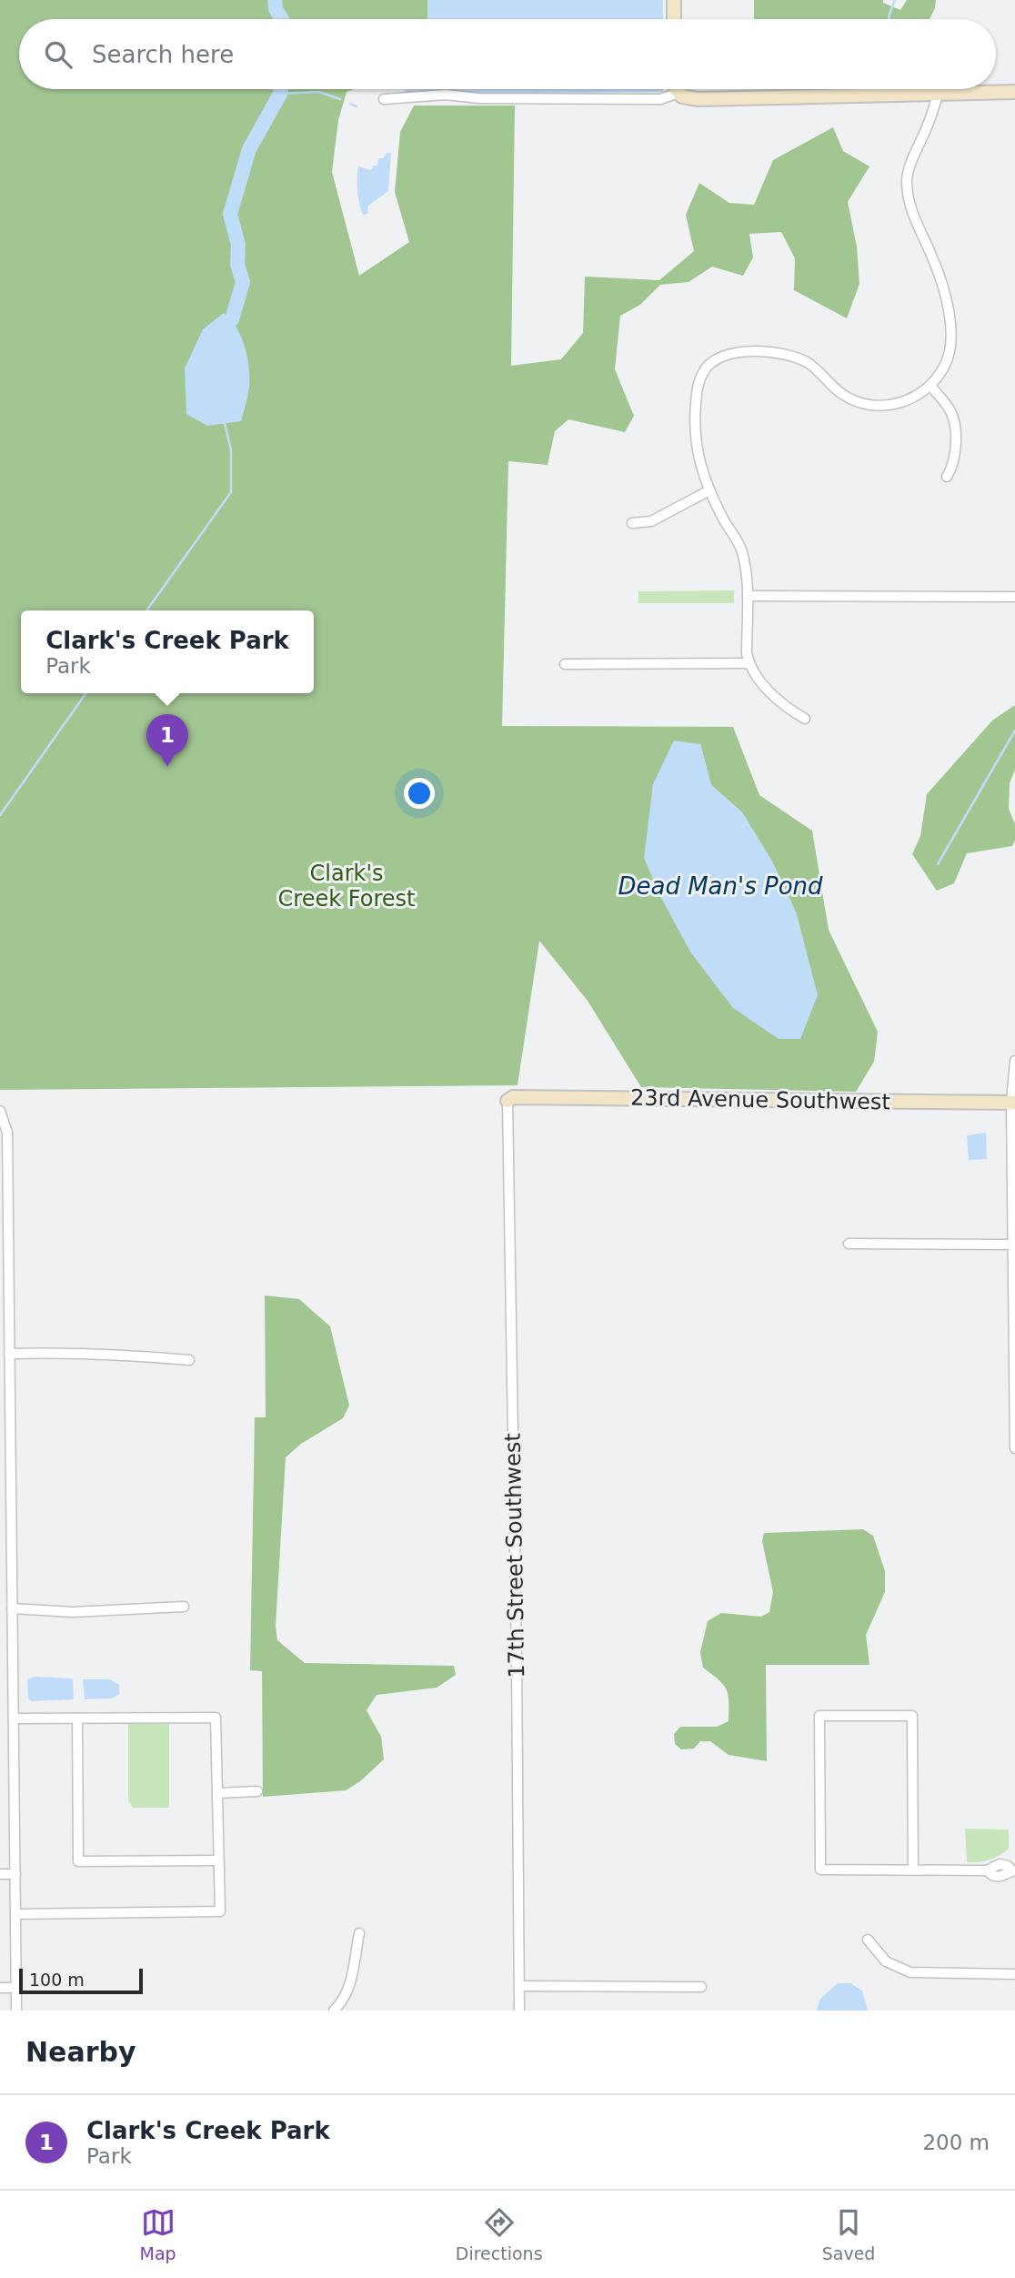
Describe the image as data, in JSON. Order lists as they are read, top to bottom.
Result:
{
  "streets": {
    "street": ["23rd Avenue Southwest", "17th Street Southwest"]
  },
  "crossings": [
    ["23rd Avenue Southwest", "17th Street Southwest"]
  ],
  "water": ["Dead Man's Pond"],
  "parks": ["Clark's Creek Forest"],
  "scale_bar": "100 m",
  "page": {
    "search": "Search here",
    "popup": ["Clark's Creek Park", "Park"],
    "pins": "1",
    "scale": "100 m",
    "heading": "Nearby",
    "list": [
      {
        "mark": "1",
        "name": "Clark's Creek Park",
        "note": "Park",
        "value": "200 m"
      }
    ],
    "nav": ["Map", "Directions", "Saved"]
  }
}
